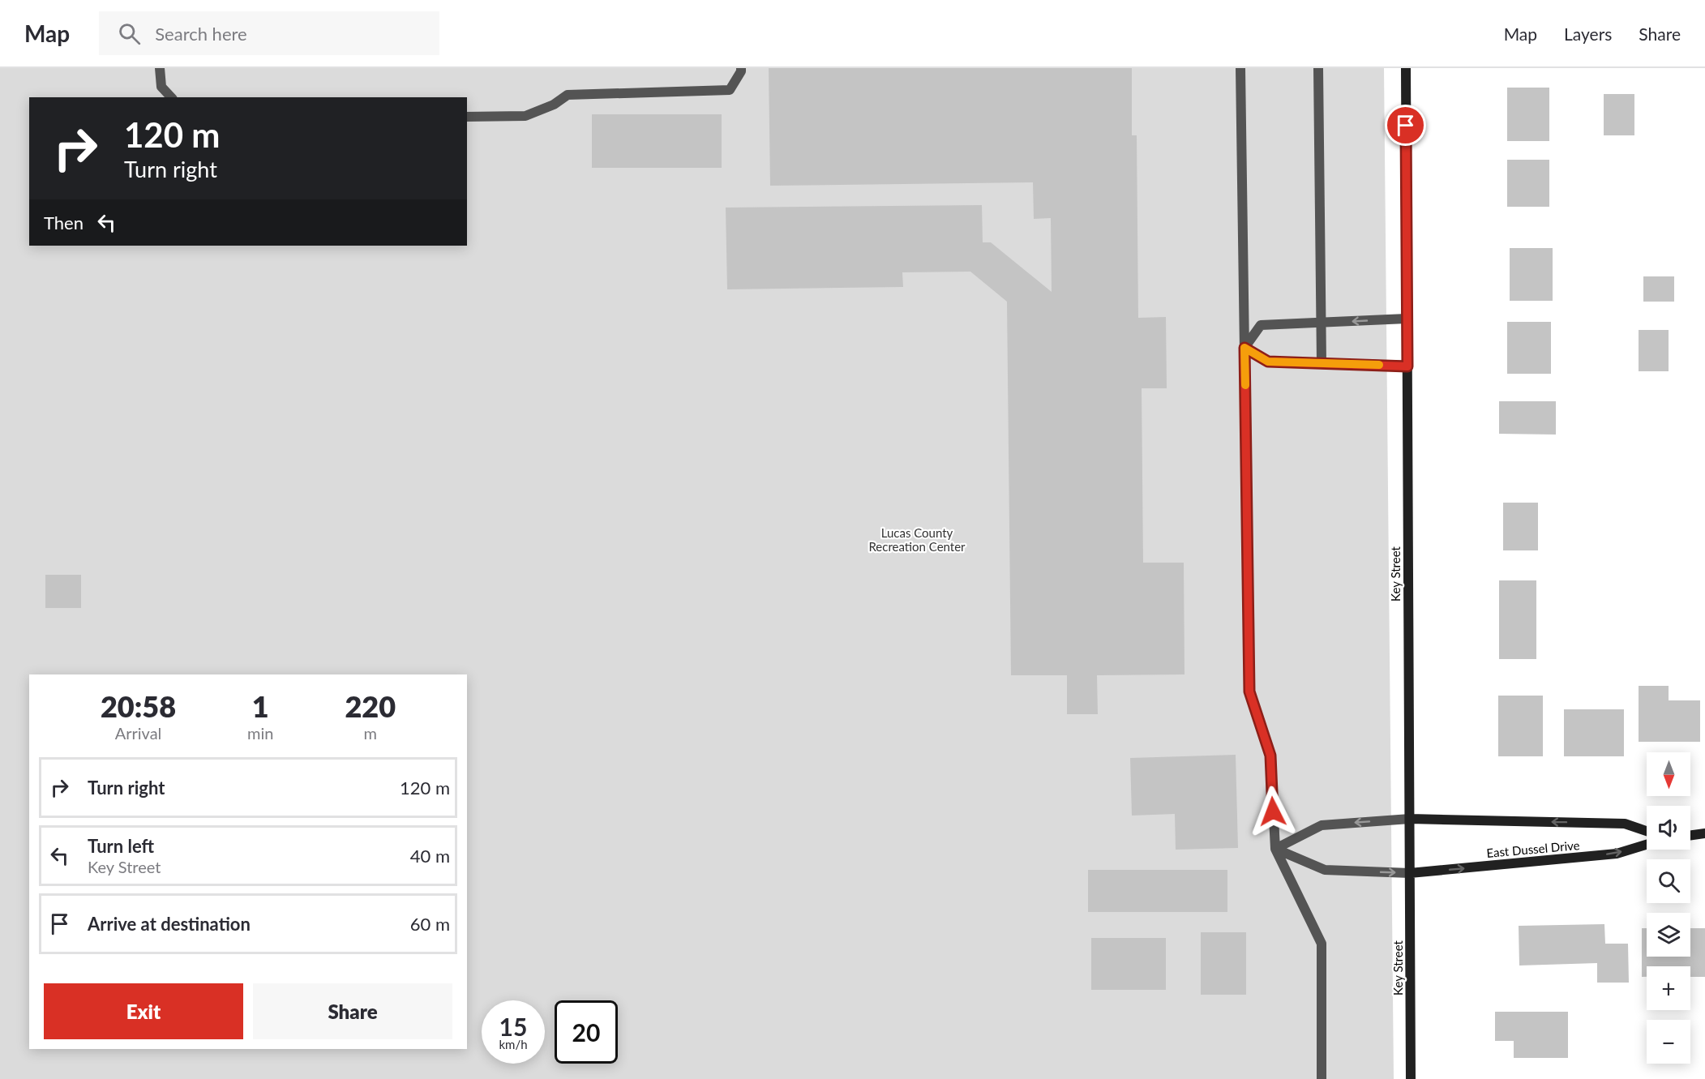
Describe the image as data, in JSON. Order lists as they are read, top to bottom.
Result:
{
  "streets": {
    "street": ["Key Street", "East Dussel Drive"]
  },
  "crossings": [
    ["Key Street", "East Dussel Drive"]
  ],
  "parks": ["Lucas County Recreation Center"],
  "north": "bottom",
  "page": {
    "header": "Map",
    "search": "Search here",
    "nav": ["Map", "Layers", "Share"],
    "turn": ["120 m", "Turn right"],
    "then": "Then",
    "eta": [
      "20:58",
      "Arrival",
      "1",
      "min",
      "220",
      "m"
    ],
    "map_buttons": ["+", "−"],
    "list": [
      {
        "name": "Turn right",
        "value": "120 m"
      },
      {
        "name": "Turn left",
        "note": "Key Street",
        "value": "40 m"
      },
      {
        "name": "Arrive at destination",
        "value": "60 m"
      }
    ],
    "buttons": ["Exit", "Share"],
    "speed": "15 km/h",
    "limit": "20"
  }
}
